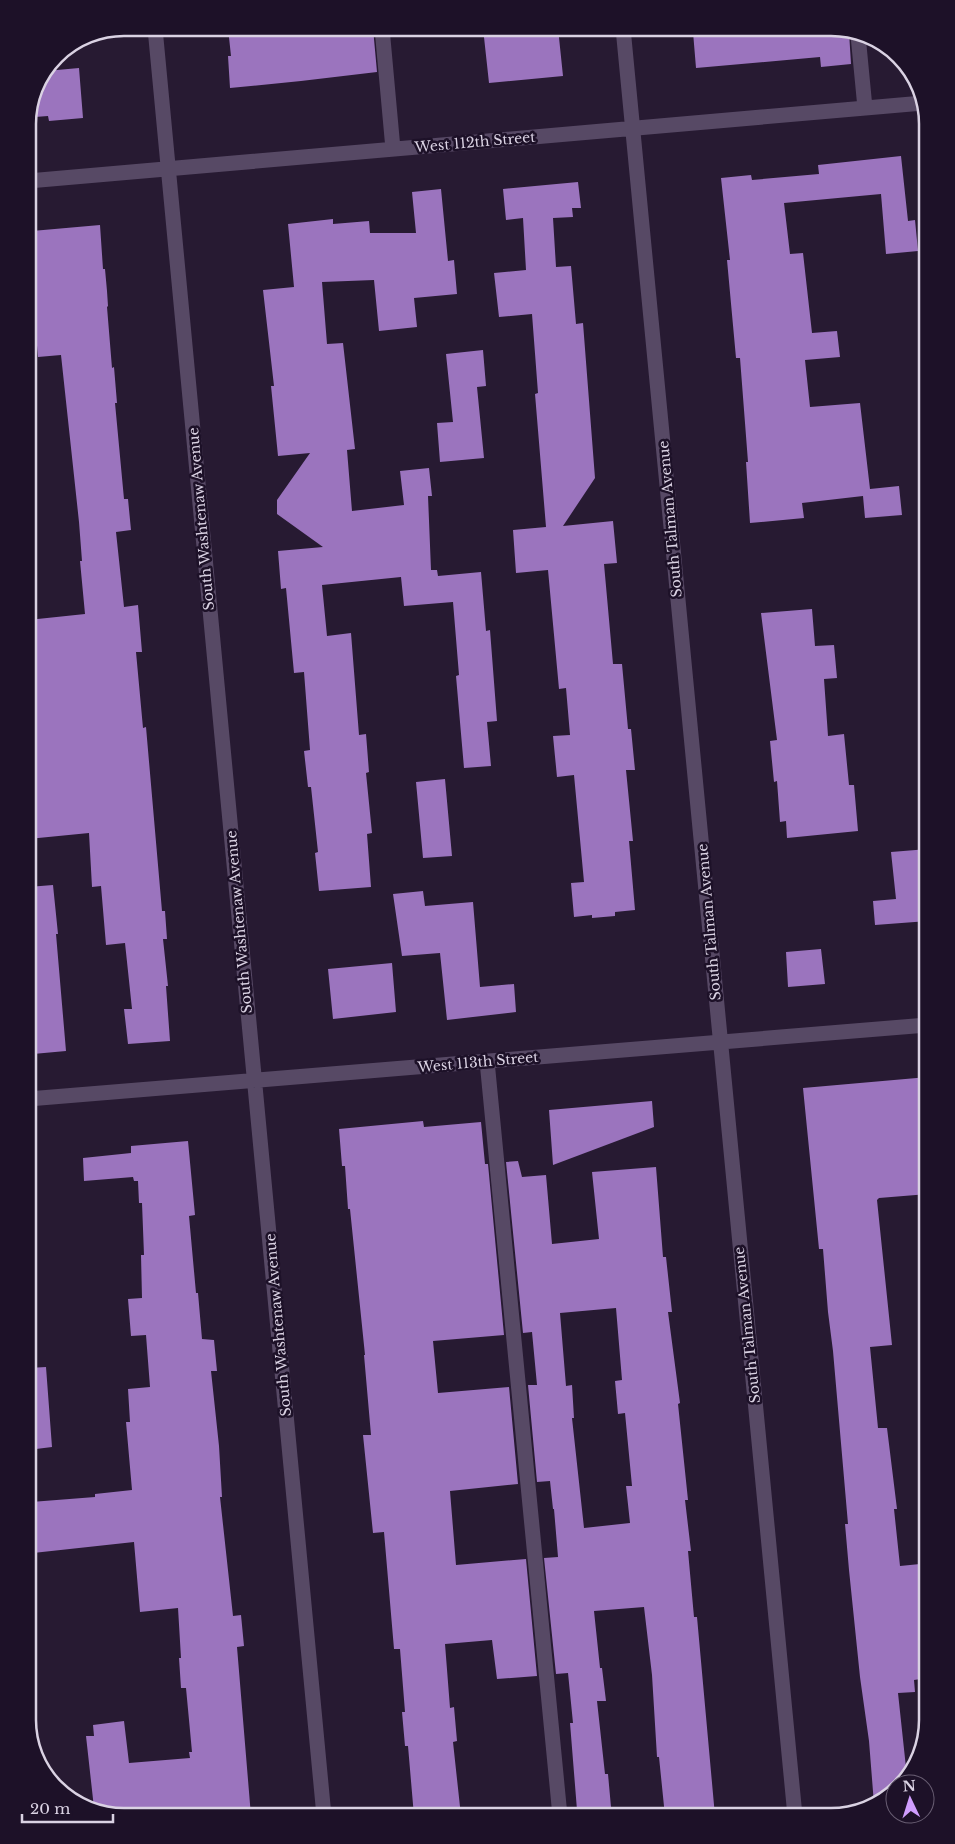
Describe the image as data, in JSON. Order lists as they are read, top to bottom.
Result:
{
  "streets": {
    "street": [
      "West 112th Street",
      "South Washtenaw Avenue",
      "South Talman Avenue",
      "West 113th Street"
    ]
  },
  "crossings": [
    ["West 112th Street", "South Washtenaw Avenue"],
    ["West 112th Street", "South Talman Avenue"],
    ["South Washtenaw Avenue", "West 113th Street"],
    ["South Talman Avenue", "West 113th Street"]
  ],
  "scale_bar": "20 m",
  "north": "top"
}
